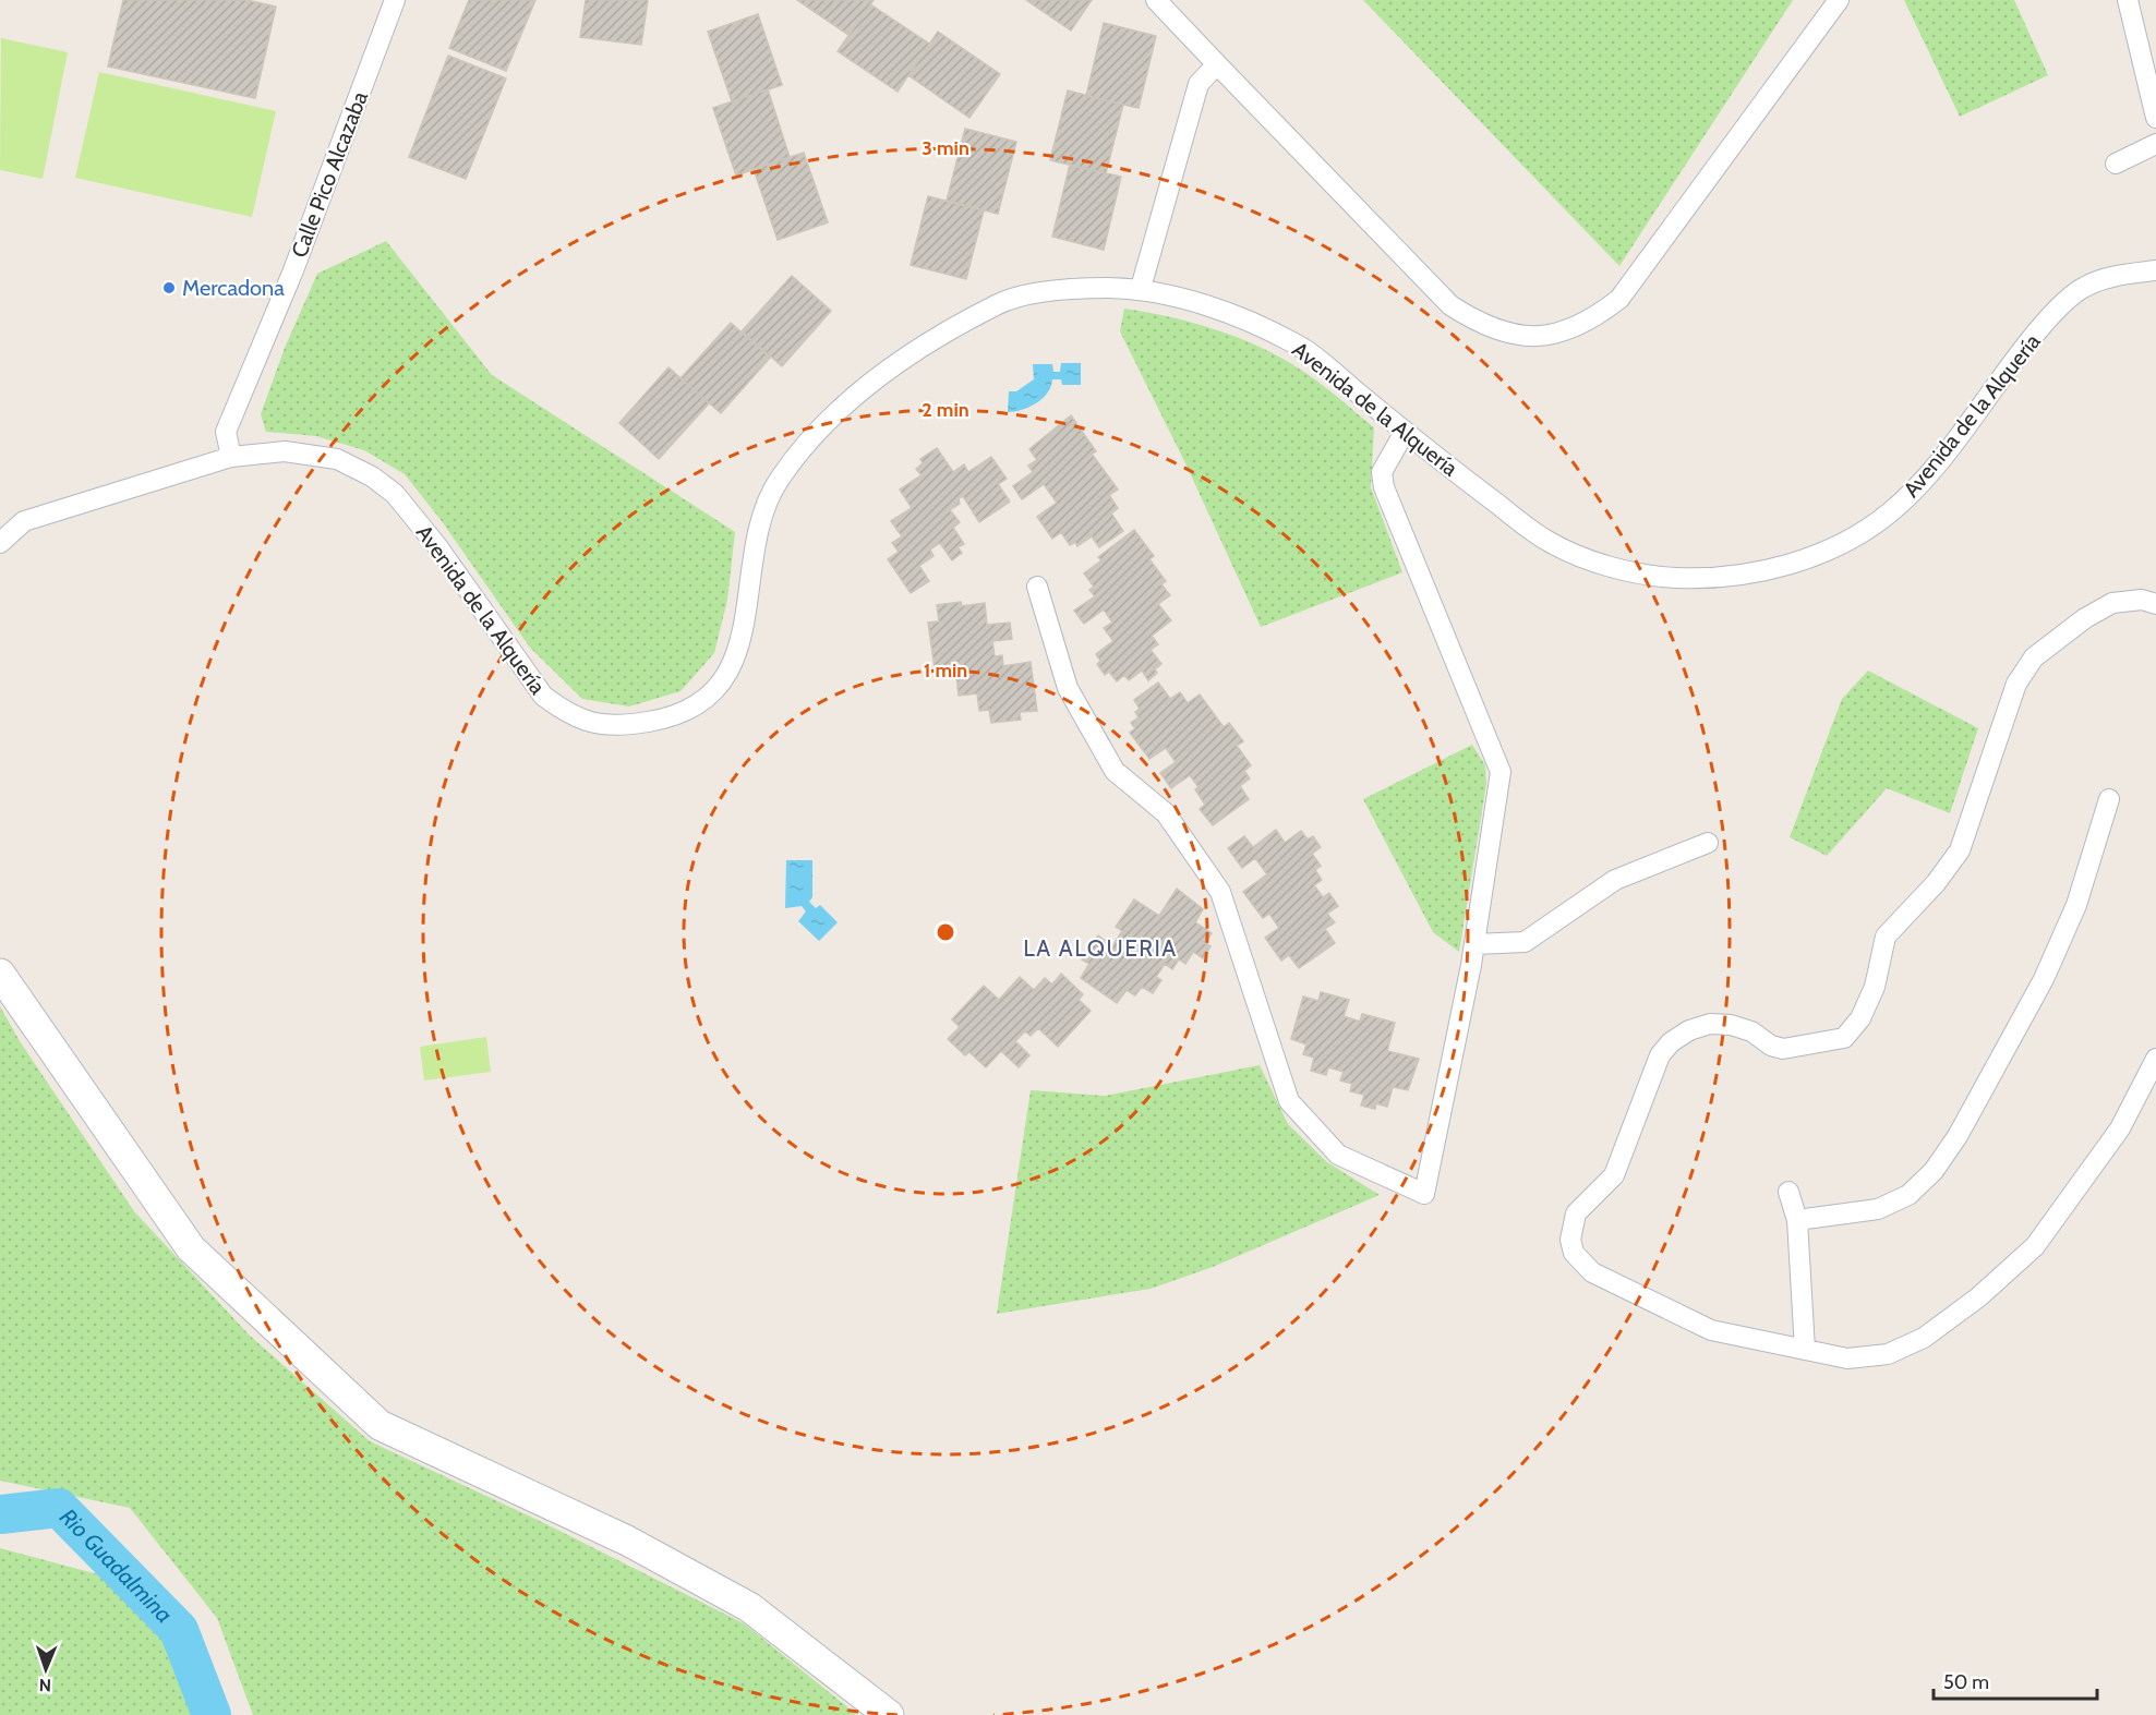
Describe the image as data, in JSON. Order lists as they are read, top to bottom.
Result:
{
  "streets": {
    "street": ["Calle Pico Alcazaba", "Avenida de la Alquería"]
  },
  "crossings": [
    ["Calle Pico Alcazaba", "Avenida de la Alquería"]
  ],
  "districts": ["LA ALQUERIA"],
  "water": ["Rio Guadalmina"],
  "places": ["Mercadona"],
  "scale_bar": "50 m",
  "north": "bottom",
  "rings": ["3 min", "2 min", "1 min"]
}
